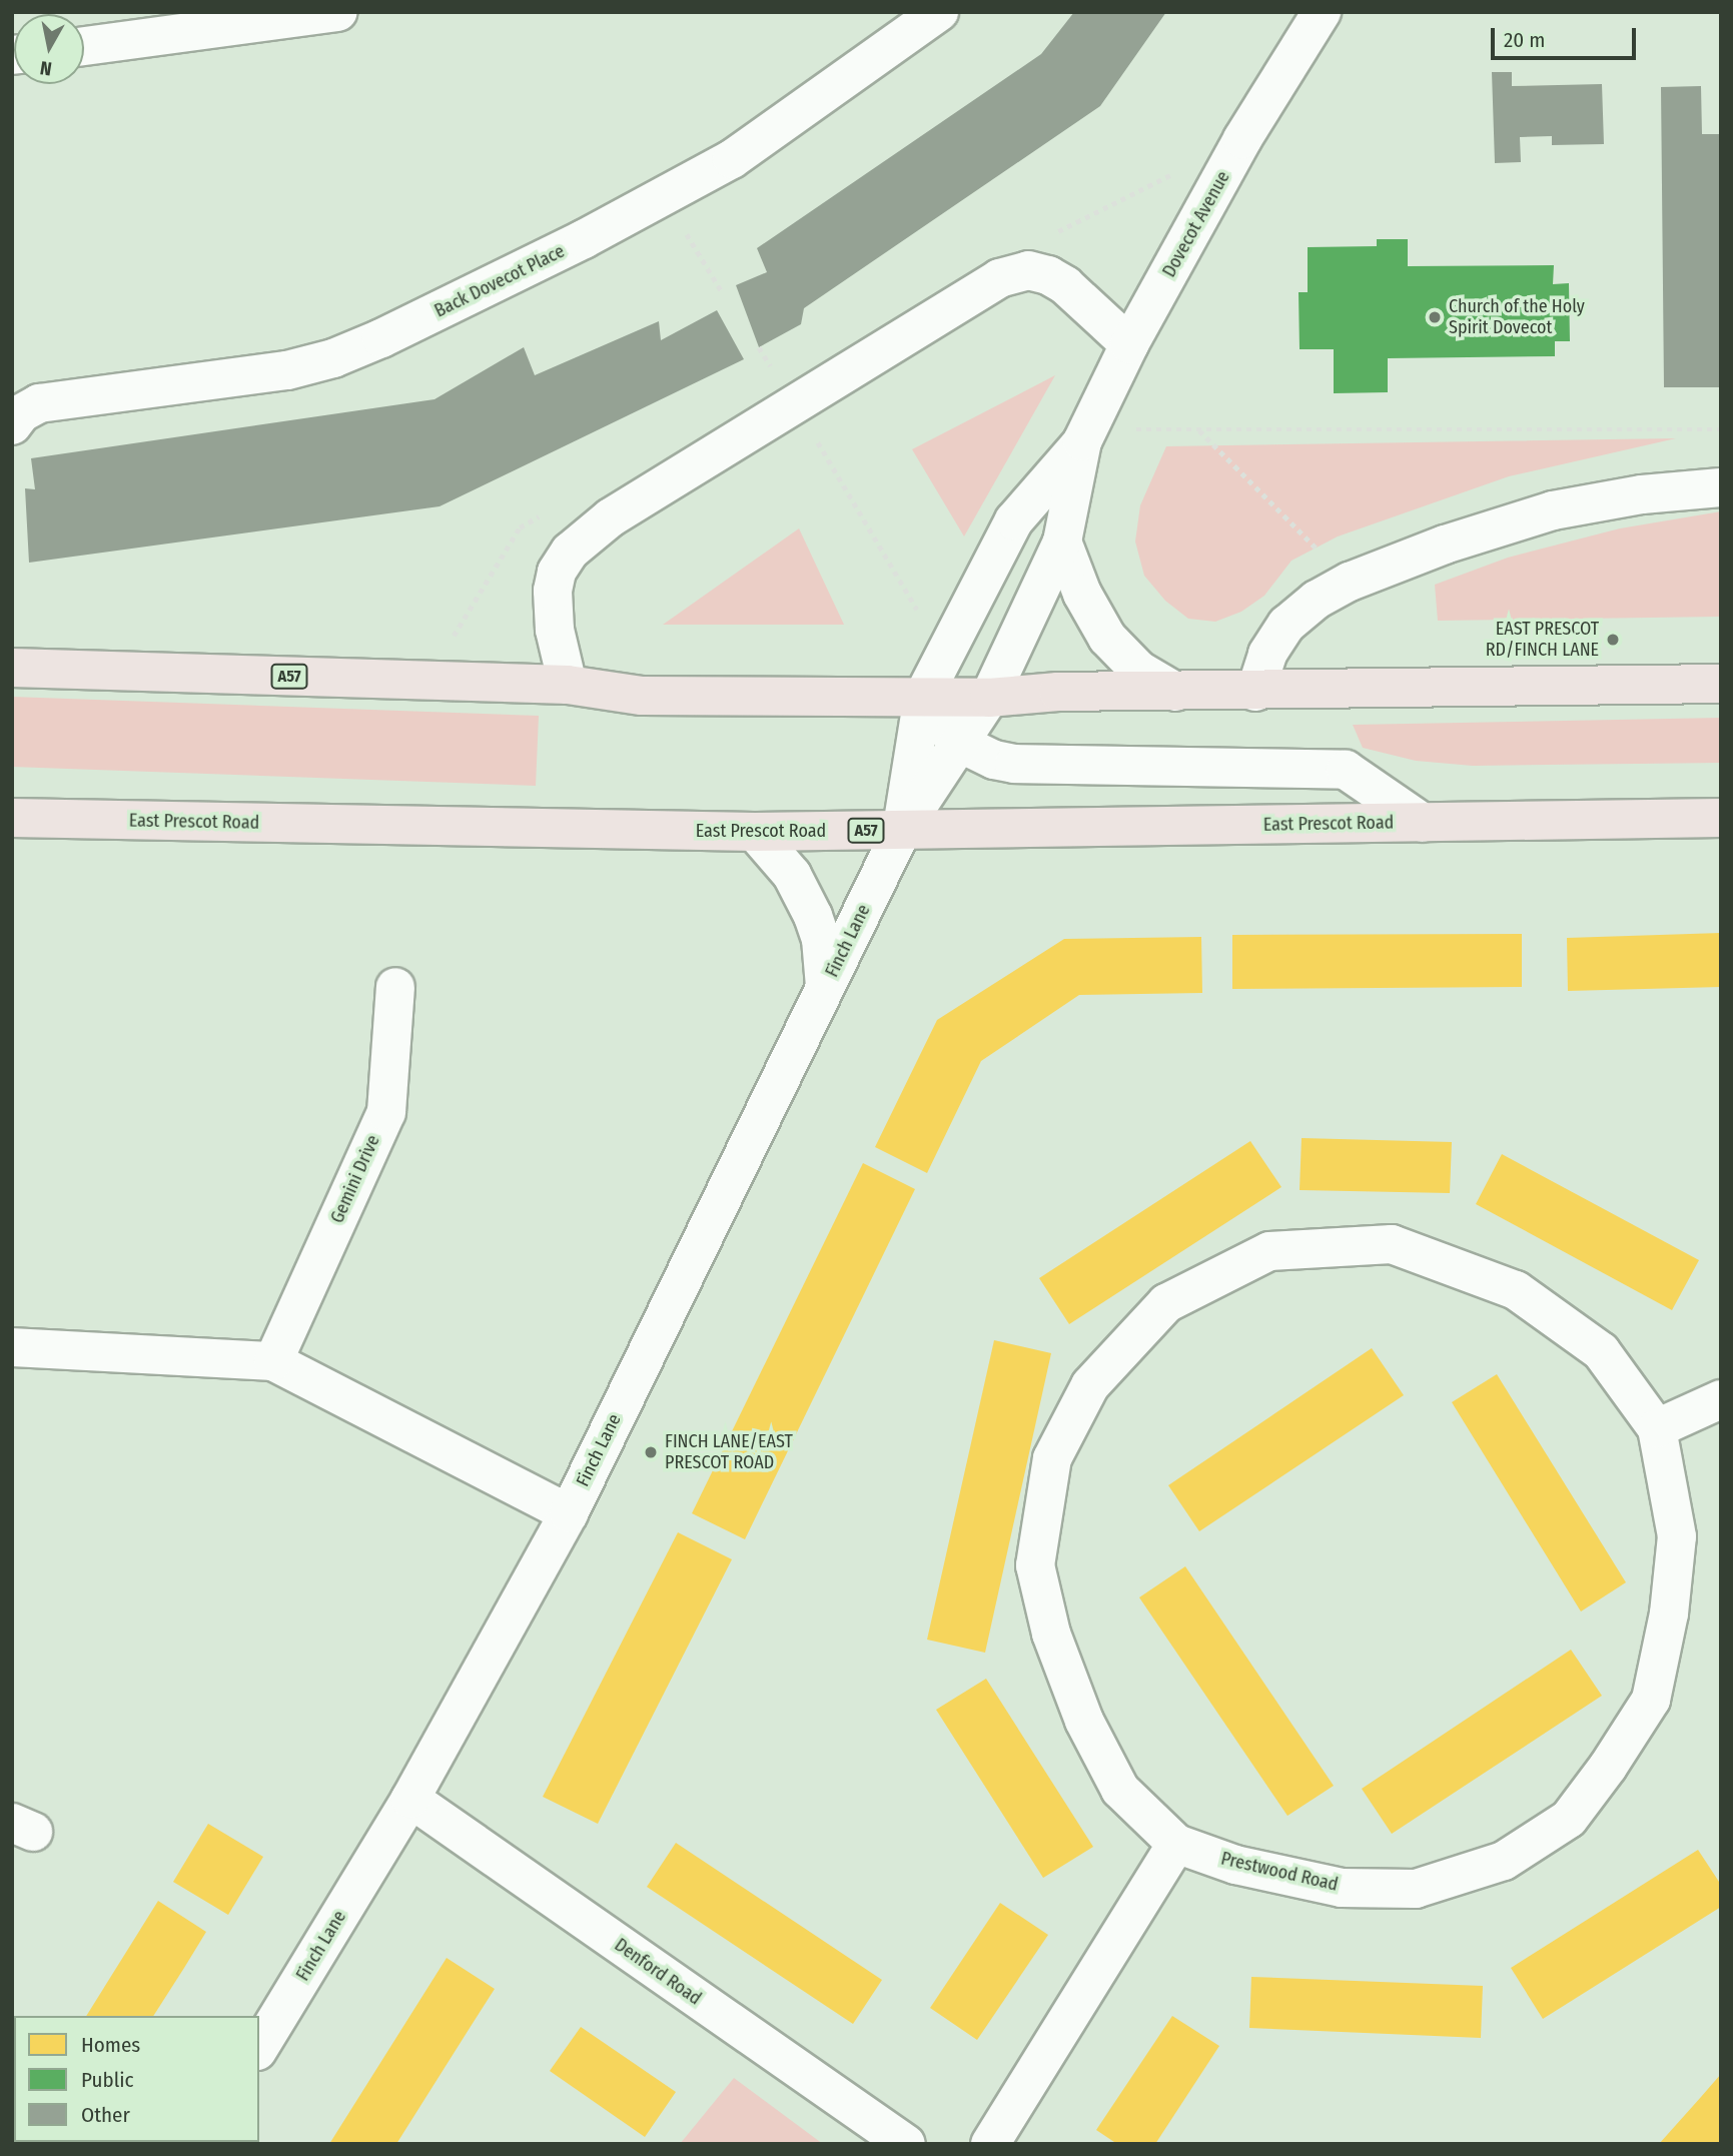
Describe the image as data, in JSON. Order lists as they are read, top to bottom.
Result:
{
  "streets": {
    "highway": ["A57", "East Prescot Road"],
    "street": [
      "Dovecot Avenue",
      "Back Dovecot Place",
      "Finch Lane",
      "Gemini Drive",
      "Prestwood Road",
      "Denford Road"
    ]
  },
  "crossings": [
    ["Dovecot Avenue", "A57"],
    ["Dovecot Avenue", "Finch Lane"],
    ["A57", "Finch Lane"],
    ["East Prescot Road", "Finch Lane"],
    ["Finch Lane", "Denford Road"]
  ],
  "places": ["Church of the Holy Spirit Dovecot", "EAST PRESCOT RD/FINCH LANE", "FINCH LANE/EAST PRESCOT ROAD"],
  "legend": ["Homes", "Public", "Other"],
  "scale_bar": "20 m",
  "north": "bottom"
}
